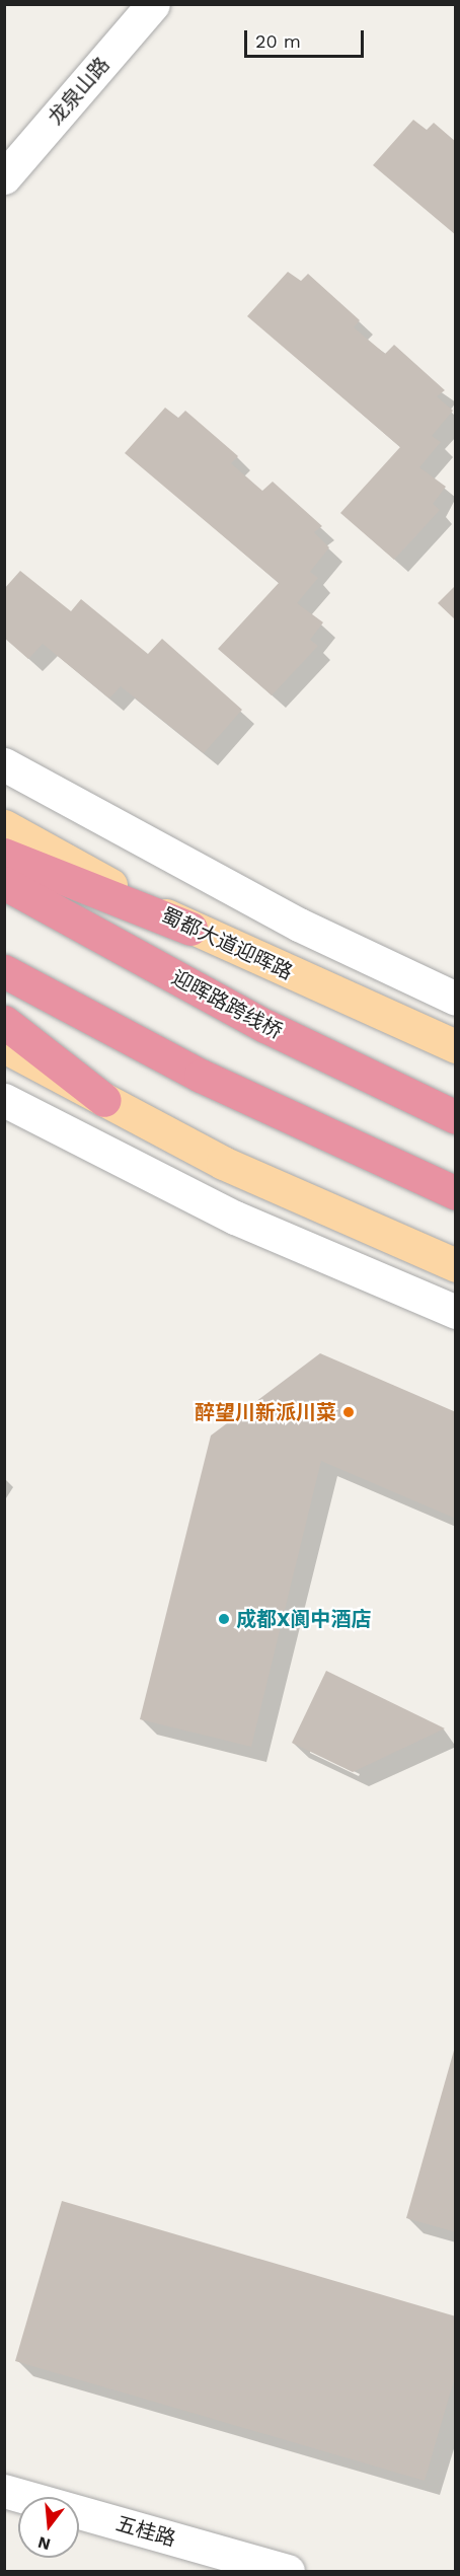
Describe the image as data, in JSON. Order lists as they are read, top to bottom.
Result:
{
  "streets": {
    "highway": ["迎晖路跨线桥"],
    "main road": ["蜀都大道迎晖路"],
    "street": ["龙泉山路", "五桂路"]
  },
  "places": ["醉望川新派川菜", "成都X阆中酒店"],
  "scale_bar": "20 m",
  "north": "bottom"
}
